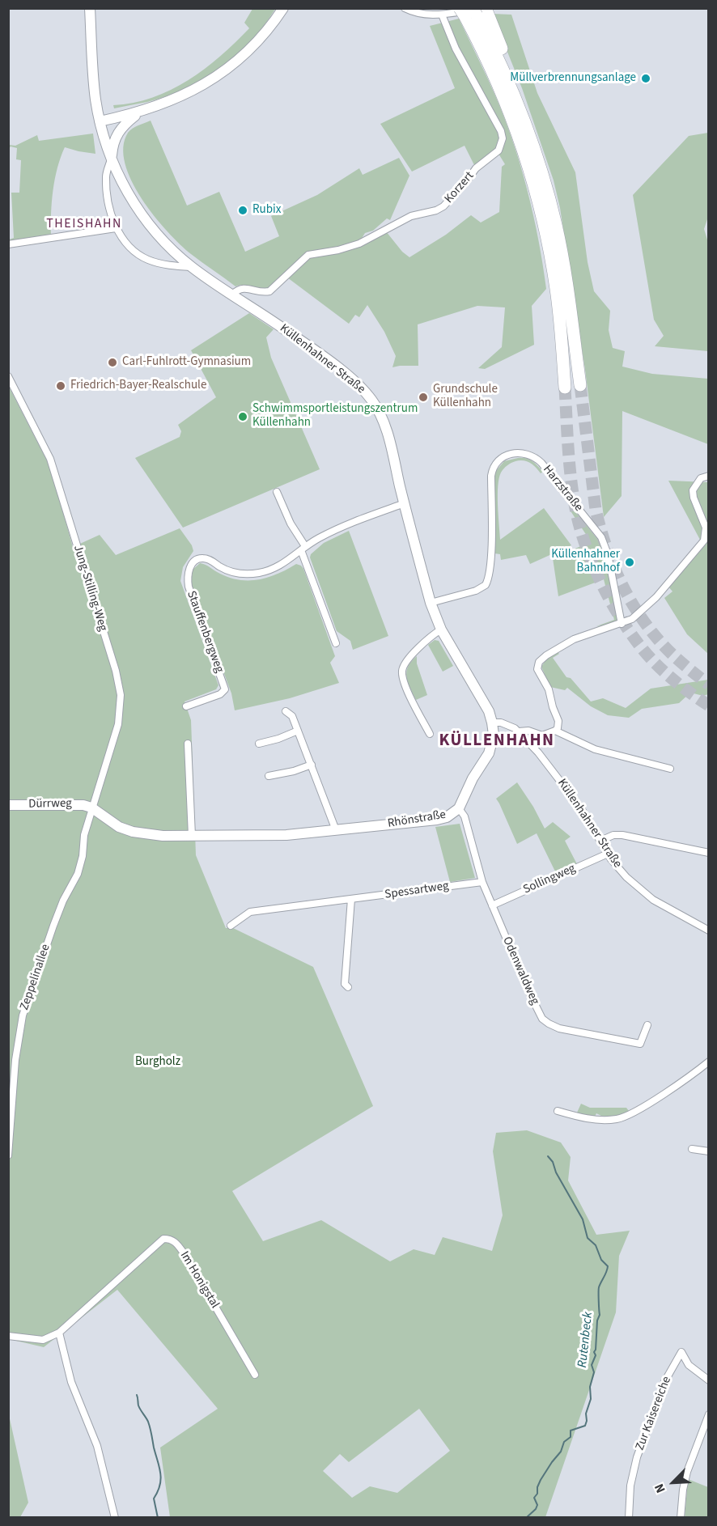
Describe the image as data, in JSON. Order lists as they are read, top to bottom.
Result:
{
  "streets": {
    "street": [
      "Korzert",
      "Küllenhahner Straße",
      "Harzstraße",
      "Jung-Stilling-Weg",
      "Stauffenbergweg",
      "Dürrweg",
      "Rhönstraße",
      "Sollingweg",
      "Spessartweg",
      "Odenwaldweg",
      "Zeppelinallee",
      "Im Honigstal",
      "Zur Kaisereiche"
    ]
  },
  "crossings": [
    ["Korzert", "Küllenhahner Straße"],
    ["Küllenhahner Straße", "Harzstraße"],
    ["Küllenhahner Straße", "Stauffenbergweg"],
    ["Küllenhahner Straße", "Rhönstraße"],
    ["Küllenhahner Straße", "Sollingweg"],
    ["Jung-Stilling-Weg", "Dürrweg"],
    ["Jung-Stilling-Weg", "Rhönstraße"],
    ["Jung-Stilling-Weg", "Zeppelinallee"],
    ["Dürrweg", "Rhönstraße"],
    ["Dürrweg", "Zeppelinallee"],
    ["Rhönstraße", "Odenwaldweg"],
    ["Rhönstraße", "Zeppelinallee"],
    ["Sollingweg", "Odenwaldweg"],
    ["Spessartweg", "Odenwaldweg"]
  ],
  "districts": ["THEISHAHN", "KÜLLENHAHN"],
  "water": ["Rutenbeck"],
  "parks": ["Burgholz"],
  "places": [
    "Müllverbrennungsanlage",
    "Rubix",
    "Carl-Fuhlrott-Gymnasium",
    "Friedrich-Bayer-Realschule",
    "Grundschule Küllenhahn",
    "Schwimmsportleistungszentrum Küllenhahn",
    "Küllenhahner Bahnhof"
  ],
  "north": "bottom left"
}
